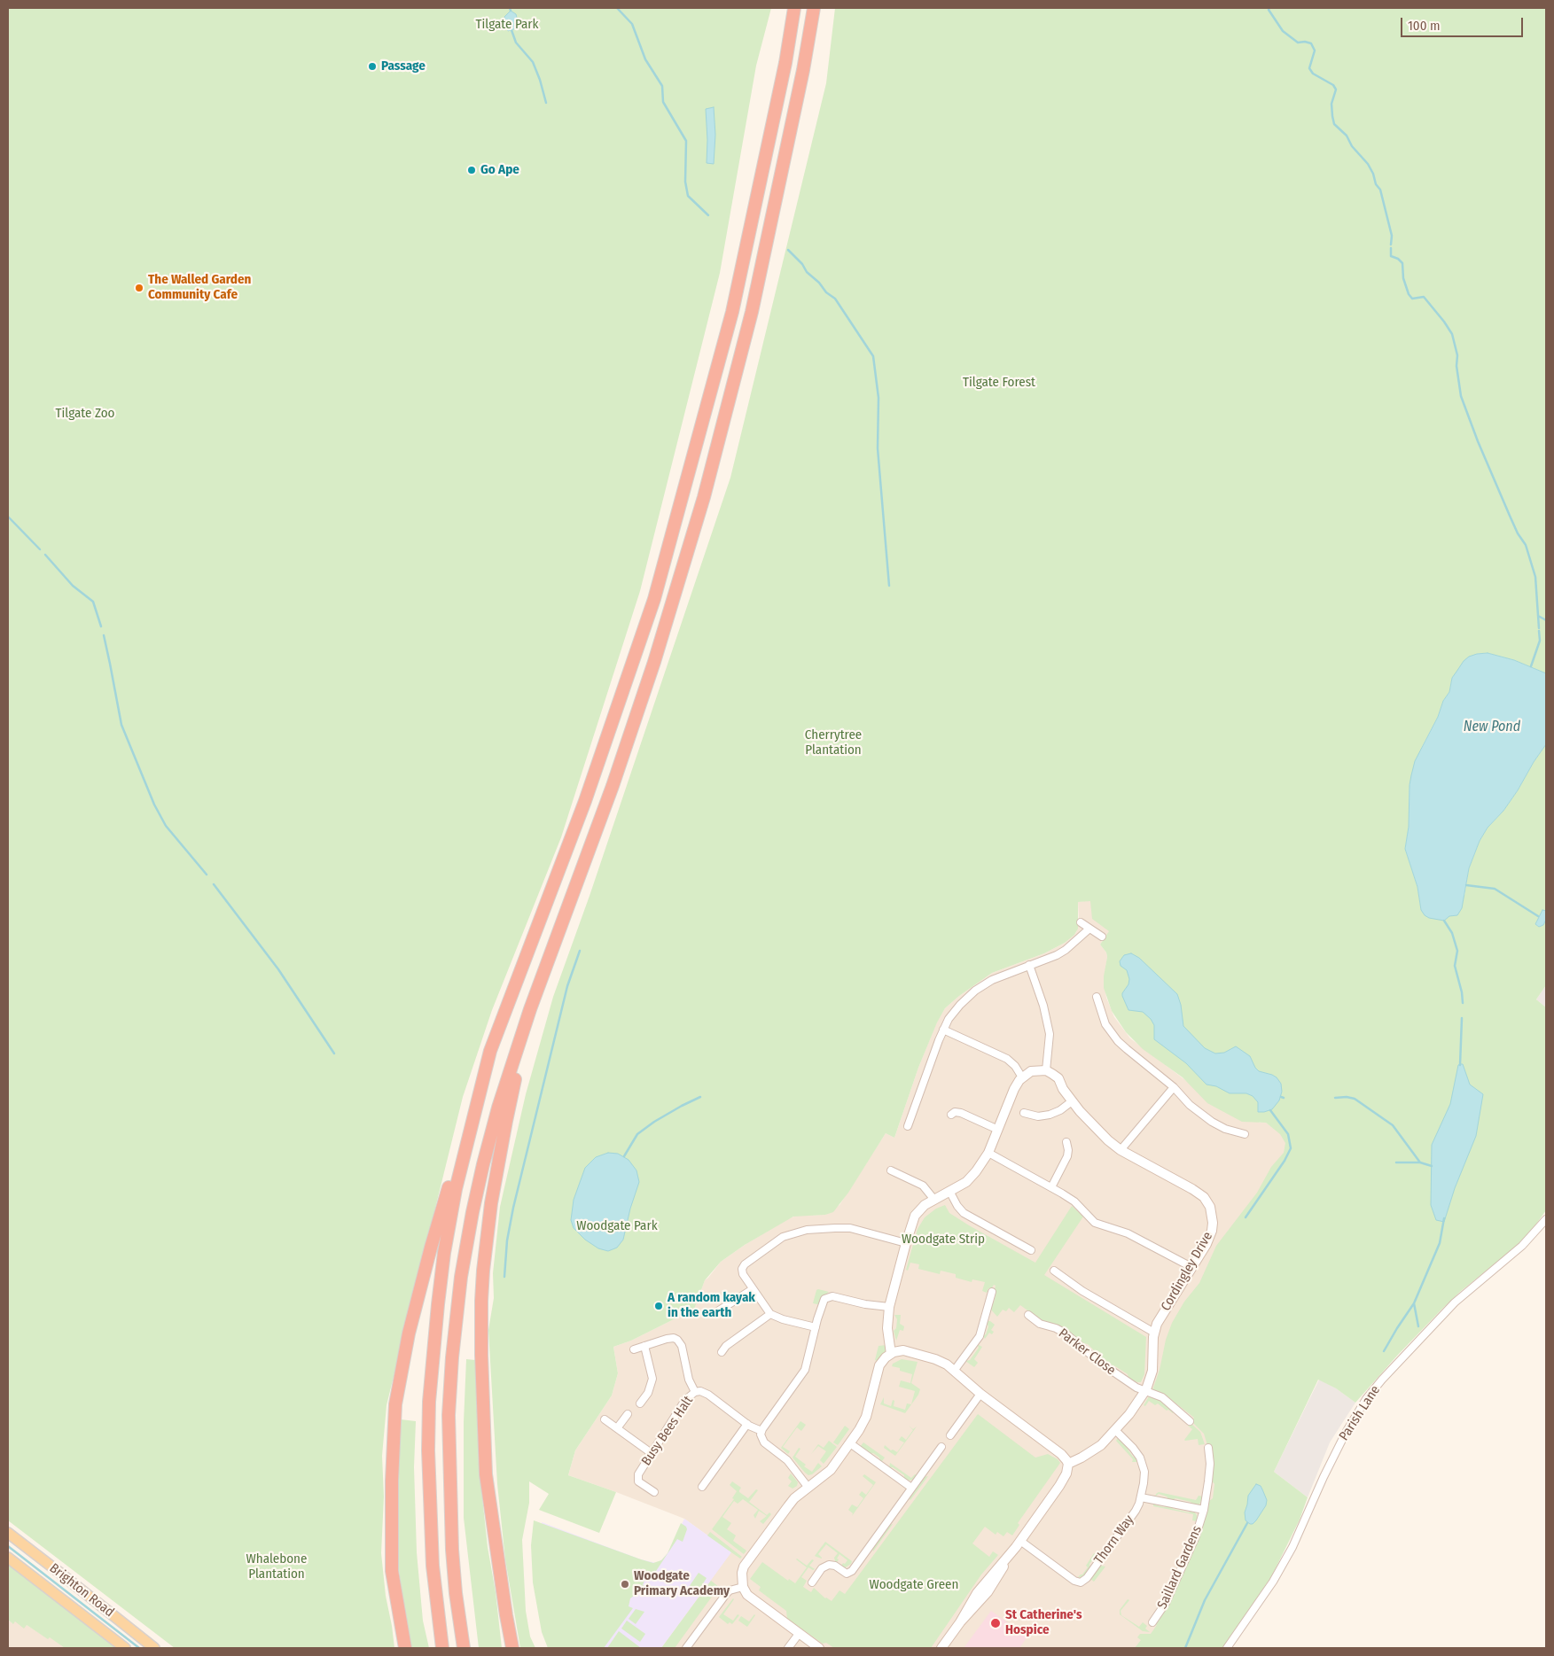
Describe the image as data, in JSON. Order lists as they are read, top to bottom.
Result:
{
  "streets": {
    "main road": ["Brighton Road"],
    "street": [
      "Cordingley Drive",
      "Parker Close",
      "Parish Lane",
      "Busy Bees Halt",
      "Thorn Way",
      "Saillard Gardens"
    ]
  },
  "crossings": [
    ["Cordingley Drive", "Parker Close"],
    ["Cordingley Drive", "Thorn Way"],
    ["Thorn Way", "Saillard Gardens"]
  ],
  "water": ["New Pond"],
  "parks": [
    "Tilgate Park",
    "Tilgate Forest",
    "Tilgate Zoo",
    "Cherrytree Plantation",
    "Woodgate Park",
    "Woodgate Strip",
    "Whalebone Plantation",
    "Woodgate Green"
  ],
  "places": [
    "Passage",
    "Go Ape",
    "The Walled Garden Community Cafe",
    "A random kayak in the earth",
    "Woodgate Primary Academy",
    "St Catherine's Hospice"
  ],
  "scale_bar": "100 m"
}
